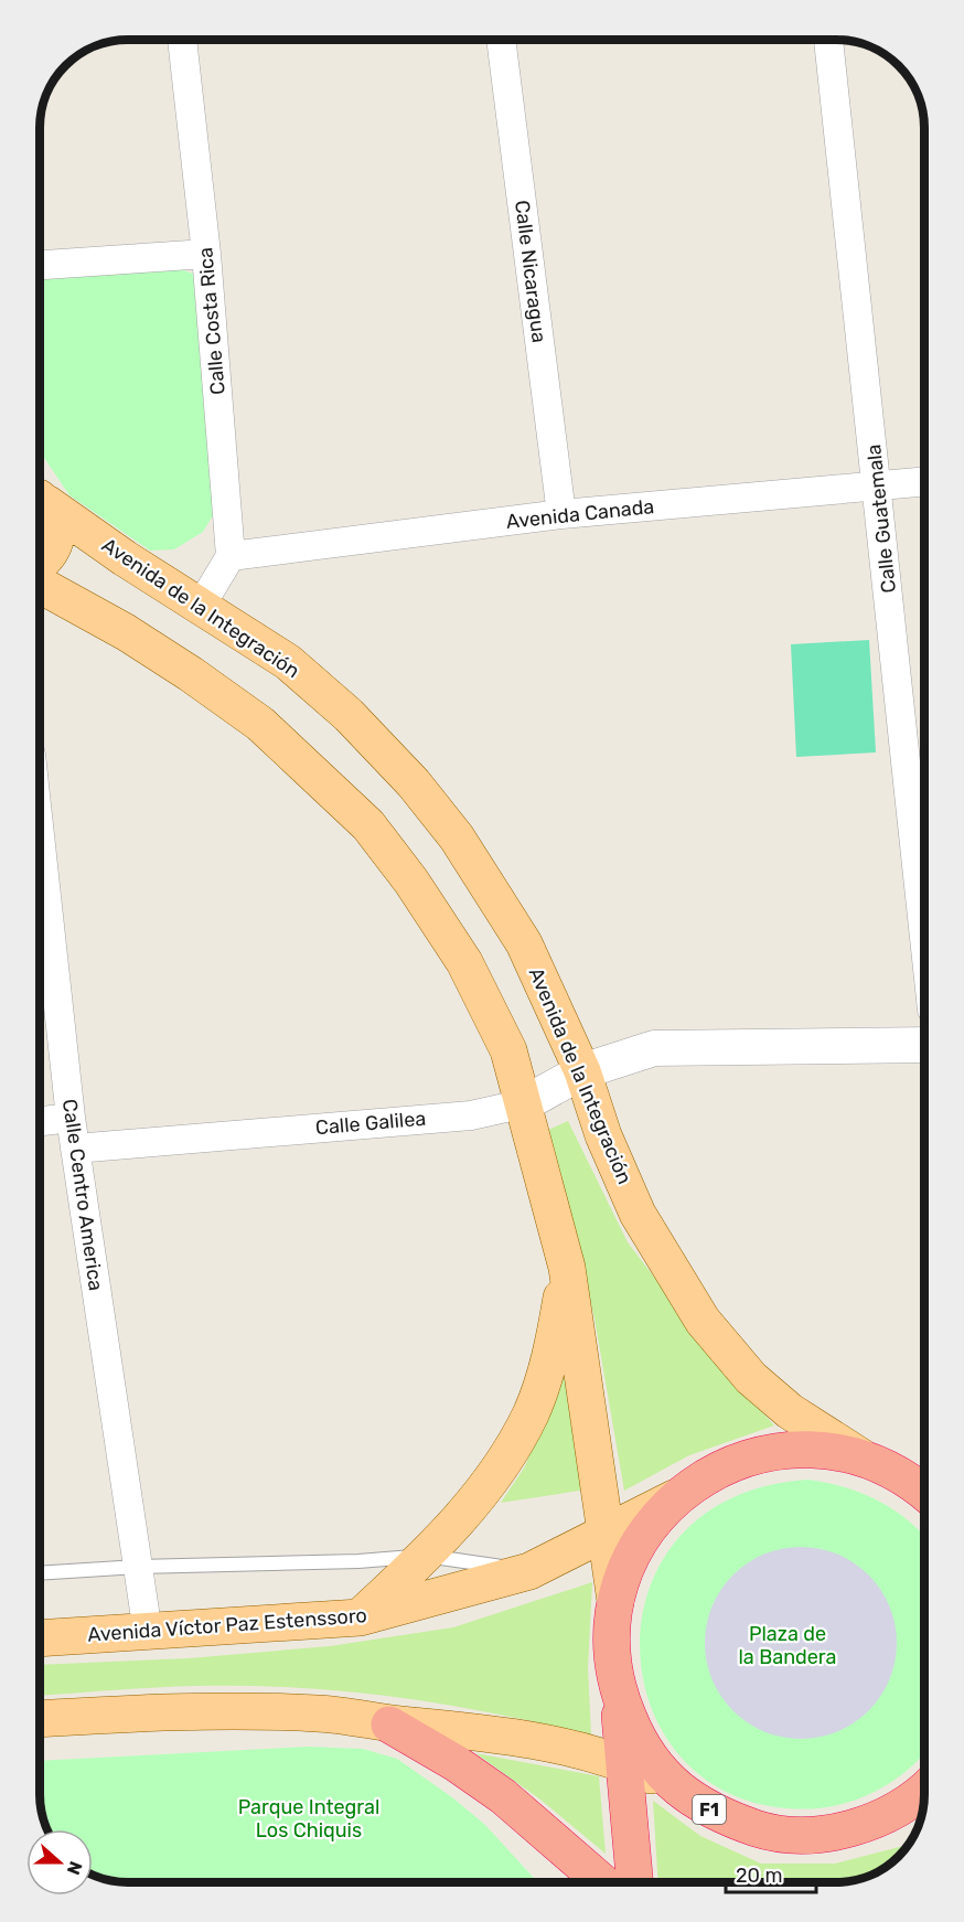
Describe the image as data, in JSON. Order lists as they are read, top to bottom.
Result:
{
  "streets": {
    "highway": ["F1"],
    "main road": ["Avenida de la Integración", "Avenida Víctor Paz Estenssoro"],
    "street": [
      "Calle Nicaragua",
      "Calle Costa Rica",
      "Avenida Canada",
      "Calle Guatemala",
      "Calle Galilea",
      "Calle Centro America"
    ]
  },
  "crossings": [
    ["Calle Nicaragua", "Avenida Canada"],
    ["Calle Costa Rica", "Avenida Canada"],
    ["Avenida Canada", "Calle Guatemala"],
    ["Avenida de la Integración", "Calle Galilea"],
    ["Avenida de la Integración", "F1"],
    ["Calle Galilea", "Calle Centro America"],
    ["Calle Centro America", "Avenida Víctor Paz Estenssoro"],
    ["Avenida Víctor Paz Estenssoro", "F1"]
  ],
  "parks": ["Plaza de la Bandera", "Parque Integral Los Chiquis"],
  "scale_bar": "20 m",
  "north": "right"
}
